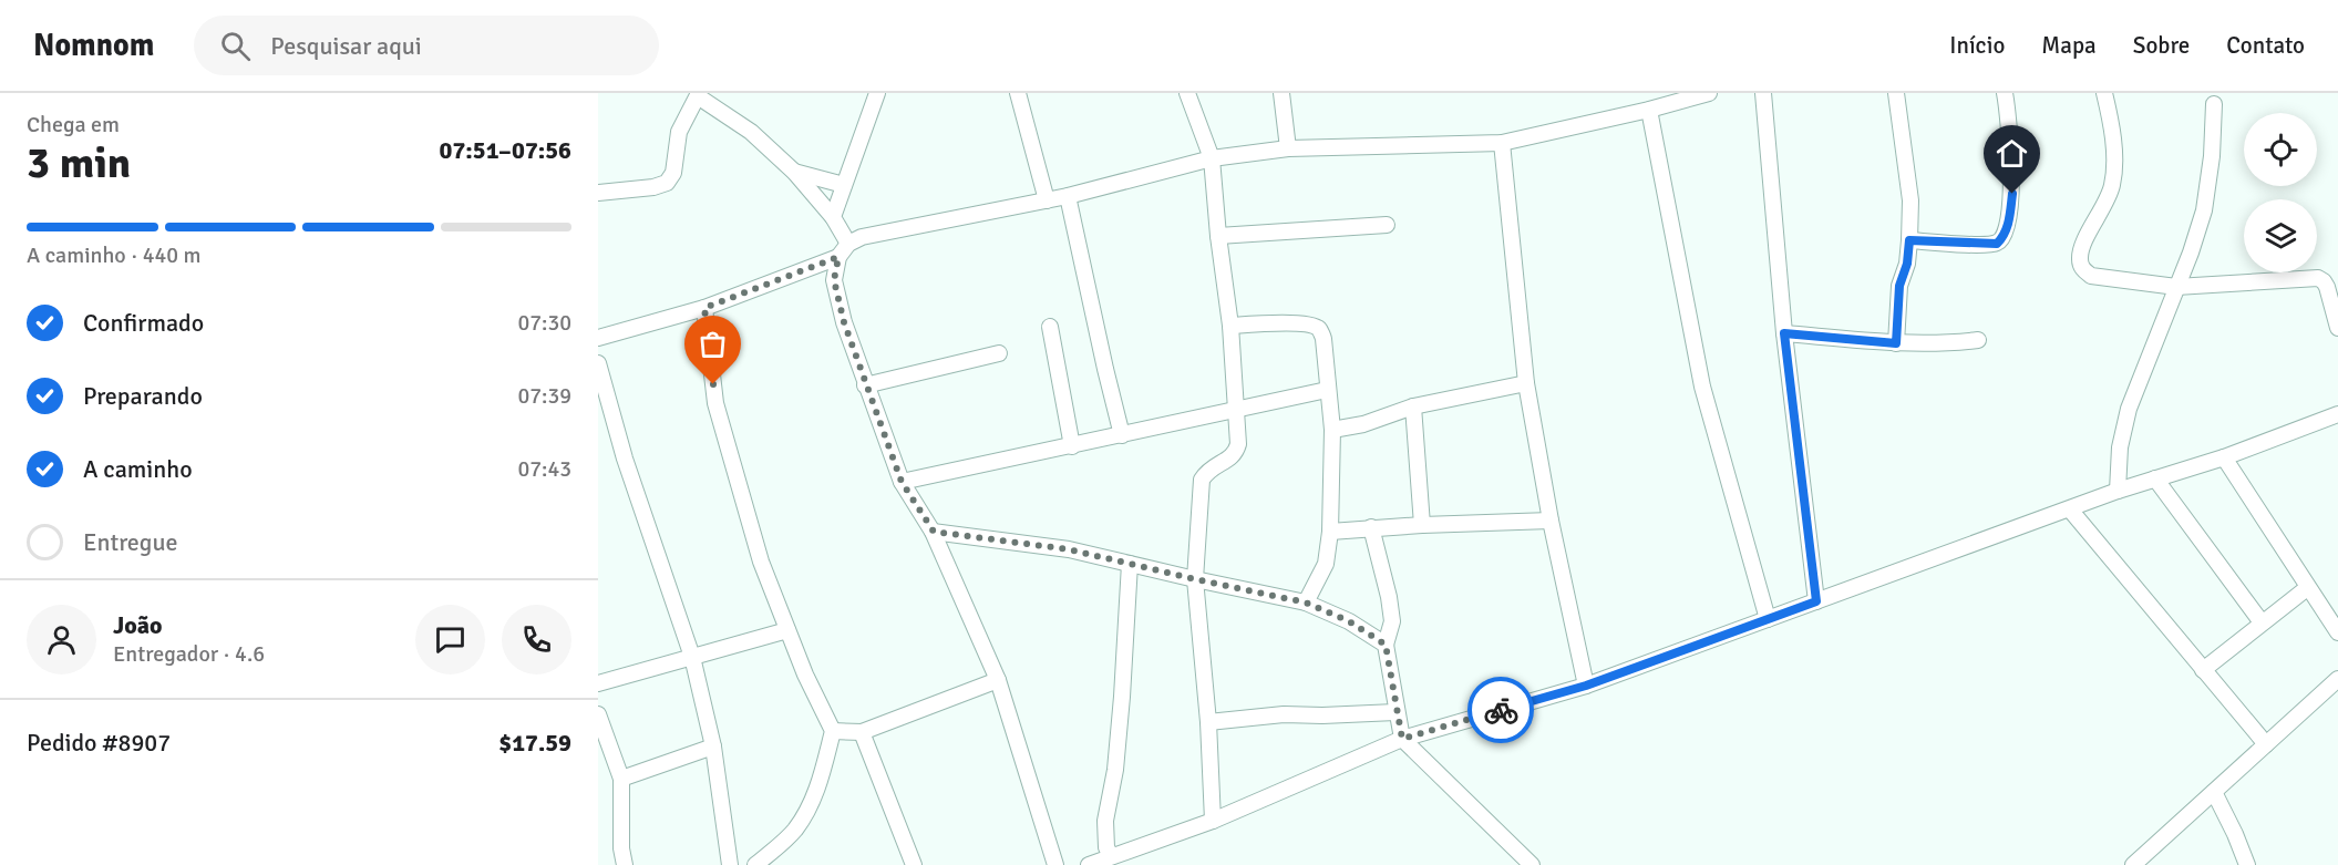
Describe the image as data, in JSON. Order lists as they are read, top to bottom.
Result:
{
  "page": {
    "header": "Nomnom",
    "search": "Pesquisar aqui",
    "nav": [
      "Início",
      "Mapa",
      "Sobre",
      "Contato"
    ],
    "heading": ["3 min", "Chega em", "07:51–07:56"],
    "panel": [
      "João",
      "Entregador · 4.6",
      "Pedido #8907",
      "$17.59"
    ],
    "bar": "A caminho · 440 m",
    "list": [
      ["Confirmado", "07:30"],
      ["Preparando", "07:39"],
      ["A caminho", "07:43"],
      "Entregue"
    ]
  }
}
